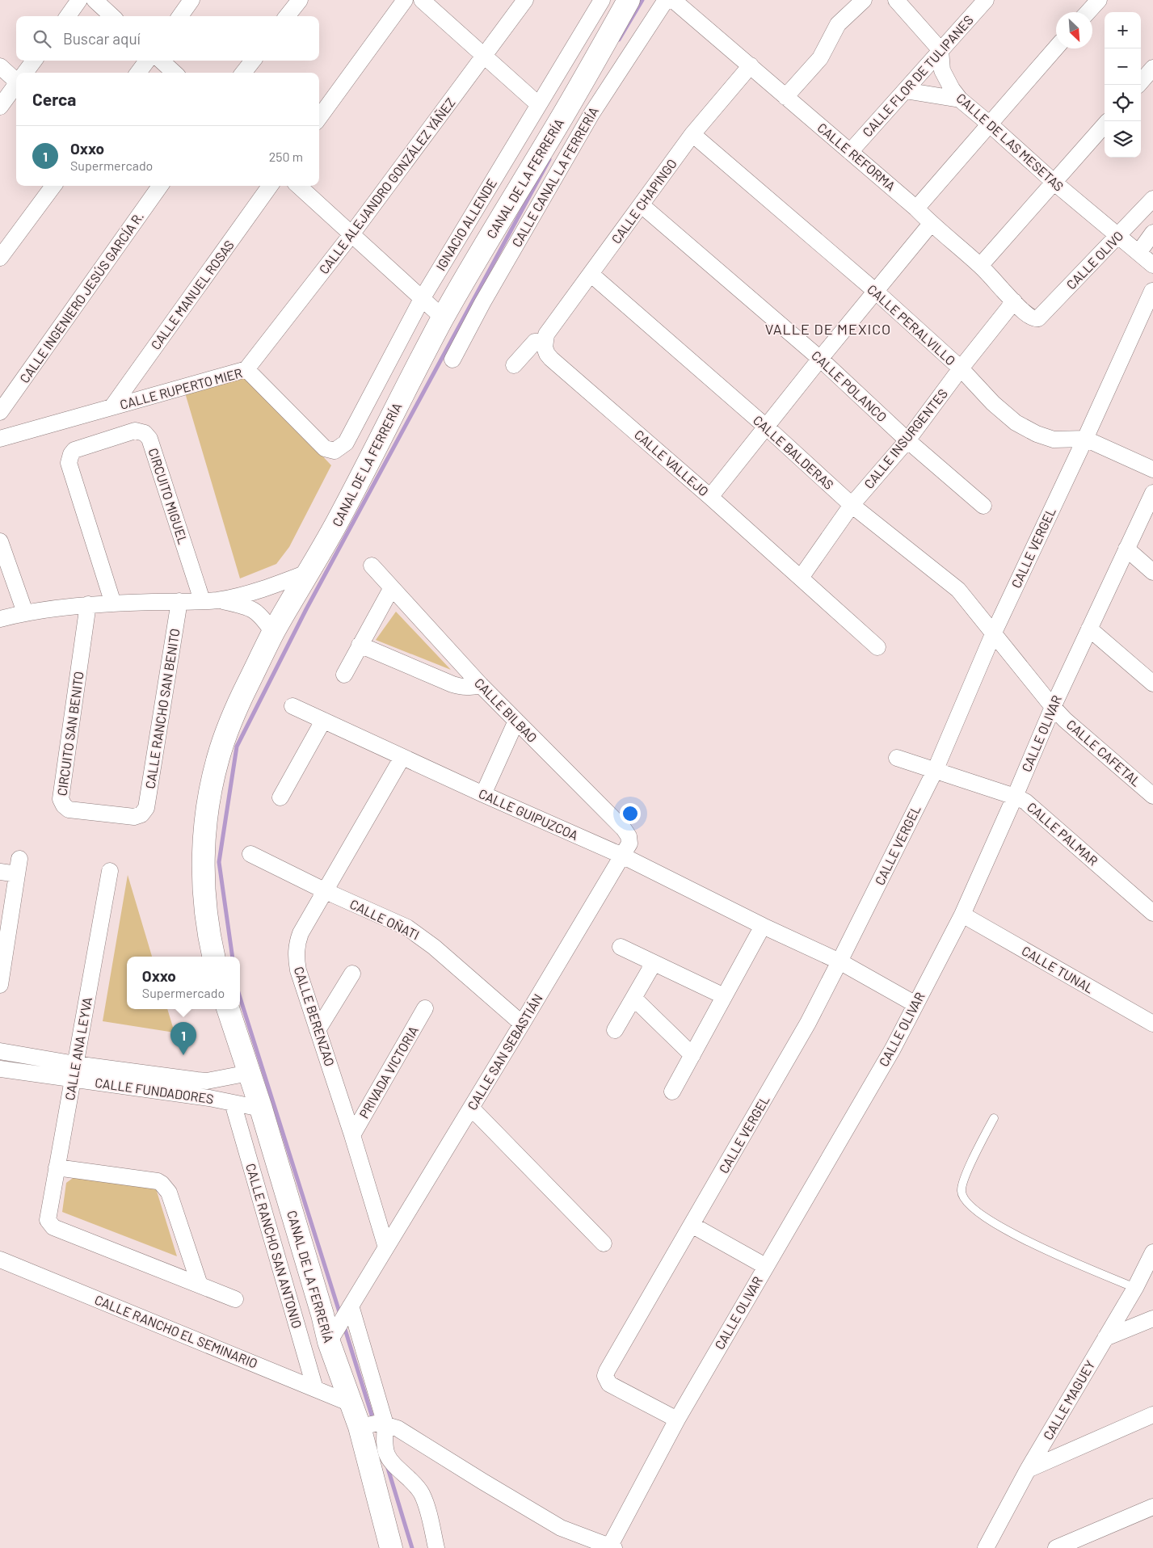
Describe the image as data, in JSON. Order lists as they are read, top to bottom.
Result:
{
  "streets": {
    "street": [
      "CALLE FLOR DE TULIPANES",
      "CALLE DE LAS MESETAS",
      "CALLE REFORMA",
      "CALLE CANAL LA FERRERÍA",
      "CANAL DE LA FERRERÍA",
      "CALLE ALEJANDRO GONZÁLEZ YÁÑEZ",
      "CALLE CHAPINGO",
      "IGNACIO ALLENDE",
      "CALLE OLIVO",
      "CALLE MANUEL ROSAS",
      "CALLE INGENIERO JESÚS GARCÍA R.",
      "CALLE PERALVILLO",
      "CALLE POLANCO",
      "CALLE RUPERTO MIER",
      "CALLE INSURGENTES",
      "CALLE BALDERAS",
      "CALLE VALLEJO",
      "CIRCUITO MIGUEL",
      "CALLE VERGEL",
      "CALLE RANCHO SAN BENITO",
      "CALLE BILBAO",
      "CIRCUITO SAN BENITO",
      "CALLE OLIVAR",
      "CALLE CAFETAL",
      "CALLE GUIPUZCOA",
      "CALLE PALMAR",
      "CALLE OÑATI",
      "CALLE TUNAL",
      "CALLE BERENZAO",
      "CALLE ANA LEYVA",
      "CALLE SAN SEBASTIÁN",
      "PRIVADA VICTORIA",
      "CALLE FUNDADORES",
      "CALLE RANCHO SAN ANTONIO",
      "CALLE RANCHO EL SEMINARIO",
      "CALLE MAGUEY"
    ]
  },
  "crossings": [
    ["CALLE FLOR DE TULIPANES", "CALLE DE LAS MESETAS"],
    ["CALLE FLOR DE TULIPANES", "CALLE REFORMA"],
    ["CALLE DE LAS MESETAS", "CALLE OLIVO"],
    ["CALLE REFORMA", "CALLE CHAPINGO"],
    ["CALLE REFORMA", "CALLE OLIVO"],
    ["CALLE REFORMA", "CALLE INSURGENTES"],
    ["CANAL DE LA FERRERÍA", "CALLE SAN SEBASTIÁN"],
    ["CANAL DE LA FERRERÍA", "CALLE FUNDADORES"],
    ["CANAL DE LA FERRERÍA", "CALLE RANCHO EL SEMINARIO"],
    ["CALLE ALEJANDRO GONZÁLEZ YÁÑEZ", "CALLE RUPERTO MIER"],
    ["CALLE CHAPINGO", "CALLE PERALVILLO"],
    ["CALLE CHAPINGO", "CALLE POLANCO"],
    ["CALLE CHAPINGO", "CALLE BALDERAS"],
    ["CALLE CHAPINGO", "CALLE VALLEJO"],
    ["IGNACIO ALLENDE", "CALLE RUPERTO MIER"],
    ["CALLE MANUEL ROSAS", "CALLE RUPERTO MIER"],
    ["CALLE PERALVILLO", "CALLE INSURGENTES"],
    ["CALLE PERALVILLO", "CALLE VERGEL"],
    ["CALLE POLANCO", "CALLE INSURGENTES"],
    ["CALLE INSURGENTES", "CALLE BALDERAS"],
    ["CALLE INSURGENTES", "CALLE VALLEJO"],
    ["CALLE BALDERAS", "CALLE VERGEL"],
    ["CALLE BALDERAS", "CALLE CAFETAL"],
    ["CALLE VERGEL", "CALLE OLIVAR"],
    ["CALLE VERGEL", "CALLE CAFETAL"],
    ["CALLE VERGEL", "CALLE GUIPUZCOA"],
    ["CALLE VERGEL", "CALLE PALMAR"],
    ["CALLE RANCHO SAN BENITO", "CIRCUITO SAN BENITO"],
    ["CALLE BILBAO", "CALLE GUIPUZCOA"],
    ["CALLE BILBAO", "CALLE SAN SEBASTIÁN"],
    ["CALLE OLIVAR", "CALLE CAFETAL"],
    ["CALLE OLIVAR", "CALLE GUIPUZCOA"],
    ["CALLE OLIVAR", "CALLE PALMAR"],
    ["CALLE OLIVAR", "CALLE TUNAL"],
    ["CALLE GUIPUZCOA", "CALLE BERENZAO"],
    ["CALLE GUIPUZCOA", "CALLE SAN SEBASTIÁN"],
    ["CALLE OÑATI", "CALLE BERENZAO"],
    ["CALLE OÑATI", "CALLE SAN SEBASTIÁN"],
    ["CALLE BERENZAO", "CALLE SAN SEBASTIÁN"],
    ["CALLE BERENZAO", "PRIVADA VICTORIA"],
    ["CALLE ANA LEYVA", "CALLE FUNDADORES"],
    ["CALLE FUNDADORES", "CALLE RANCHO SAN ANTONIO"],
    ["CALLE RANCHO SAN ANTONIO", "CALLE RANCHO EL SEMINARIO"]
  ],
  "districts": ["VALLE DE MEXICO"],
  "north": "bottom right",
  "page": {
    "map_buttons": ["+", "−"],
    "search": "Buscar aquí",
    "heading": "Cerca",
    "list": [
      {
        "mark": "1",
        "name": "Oxxo",
        "note": "Supermercado",
        "value": "250 m"
      }
    ],
    "popup": ["Oxxo", "Supermercado"],
    "pins": "1"
  }
}
